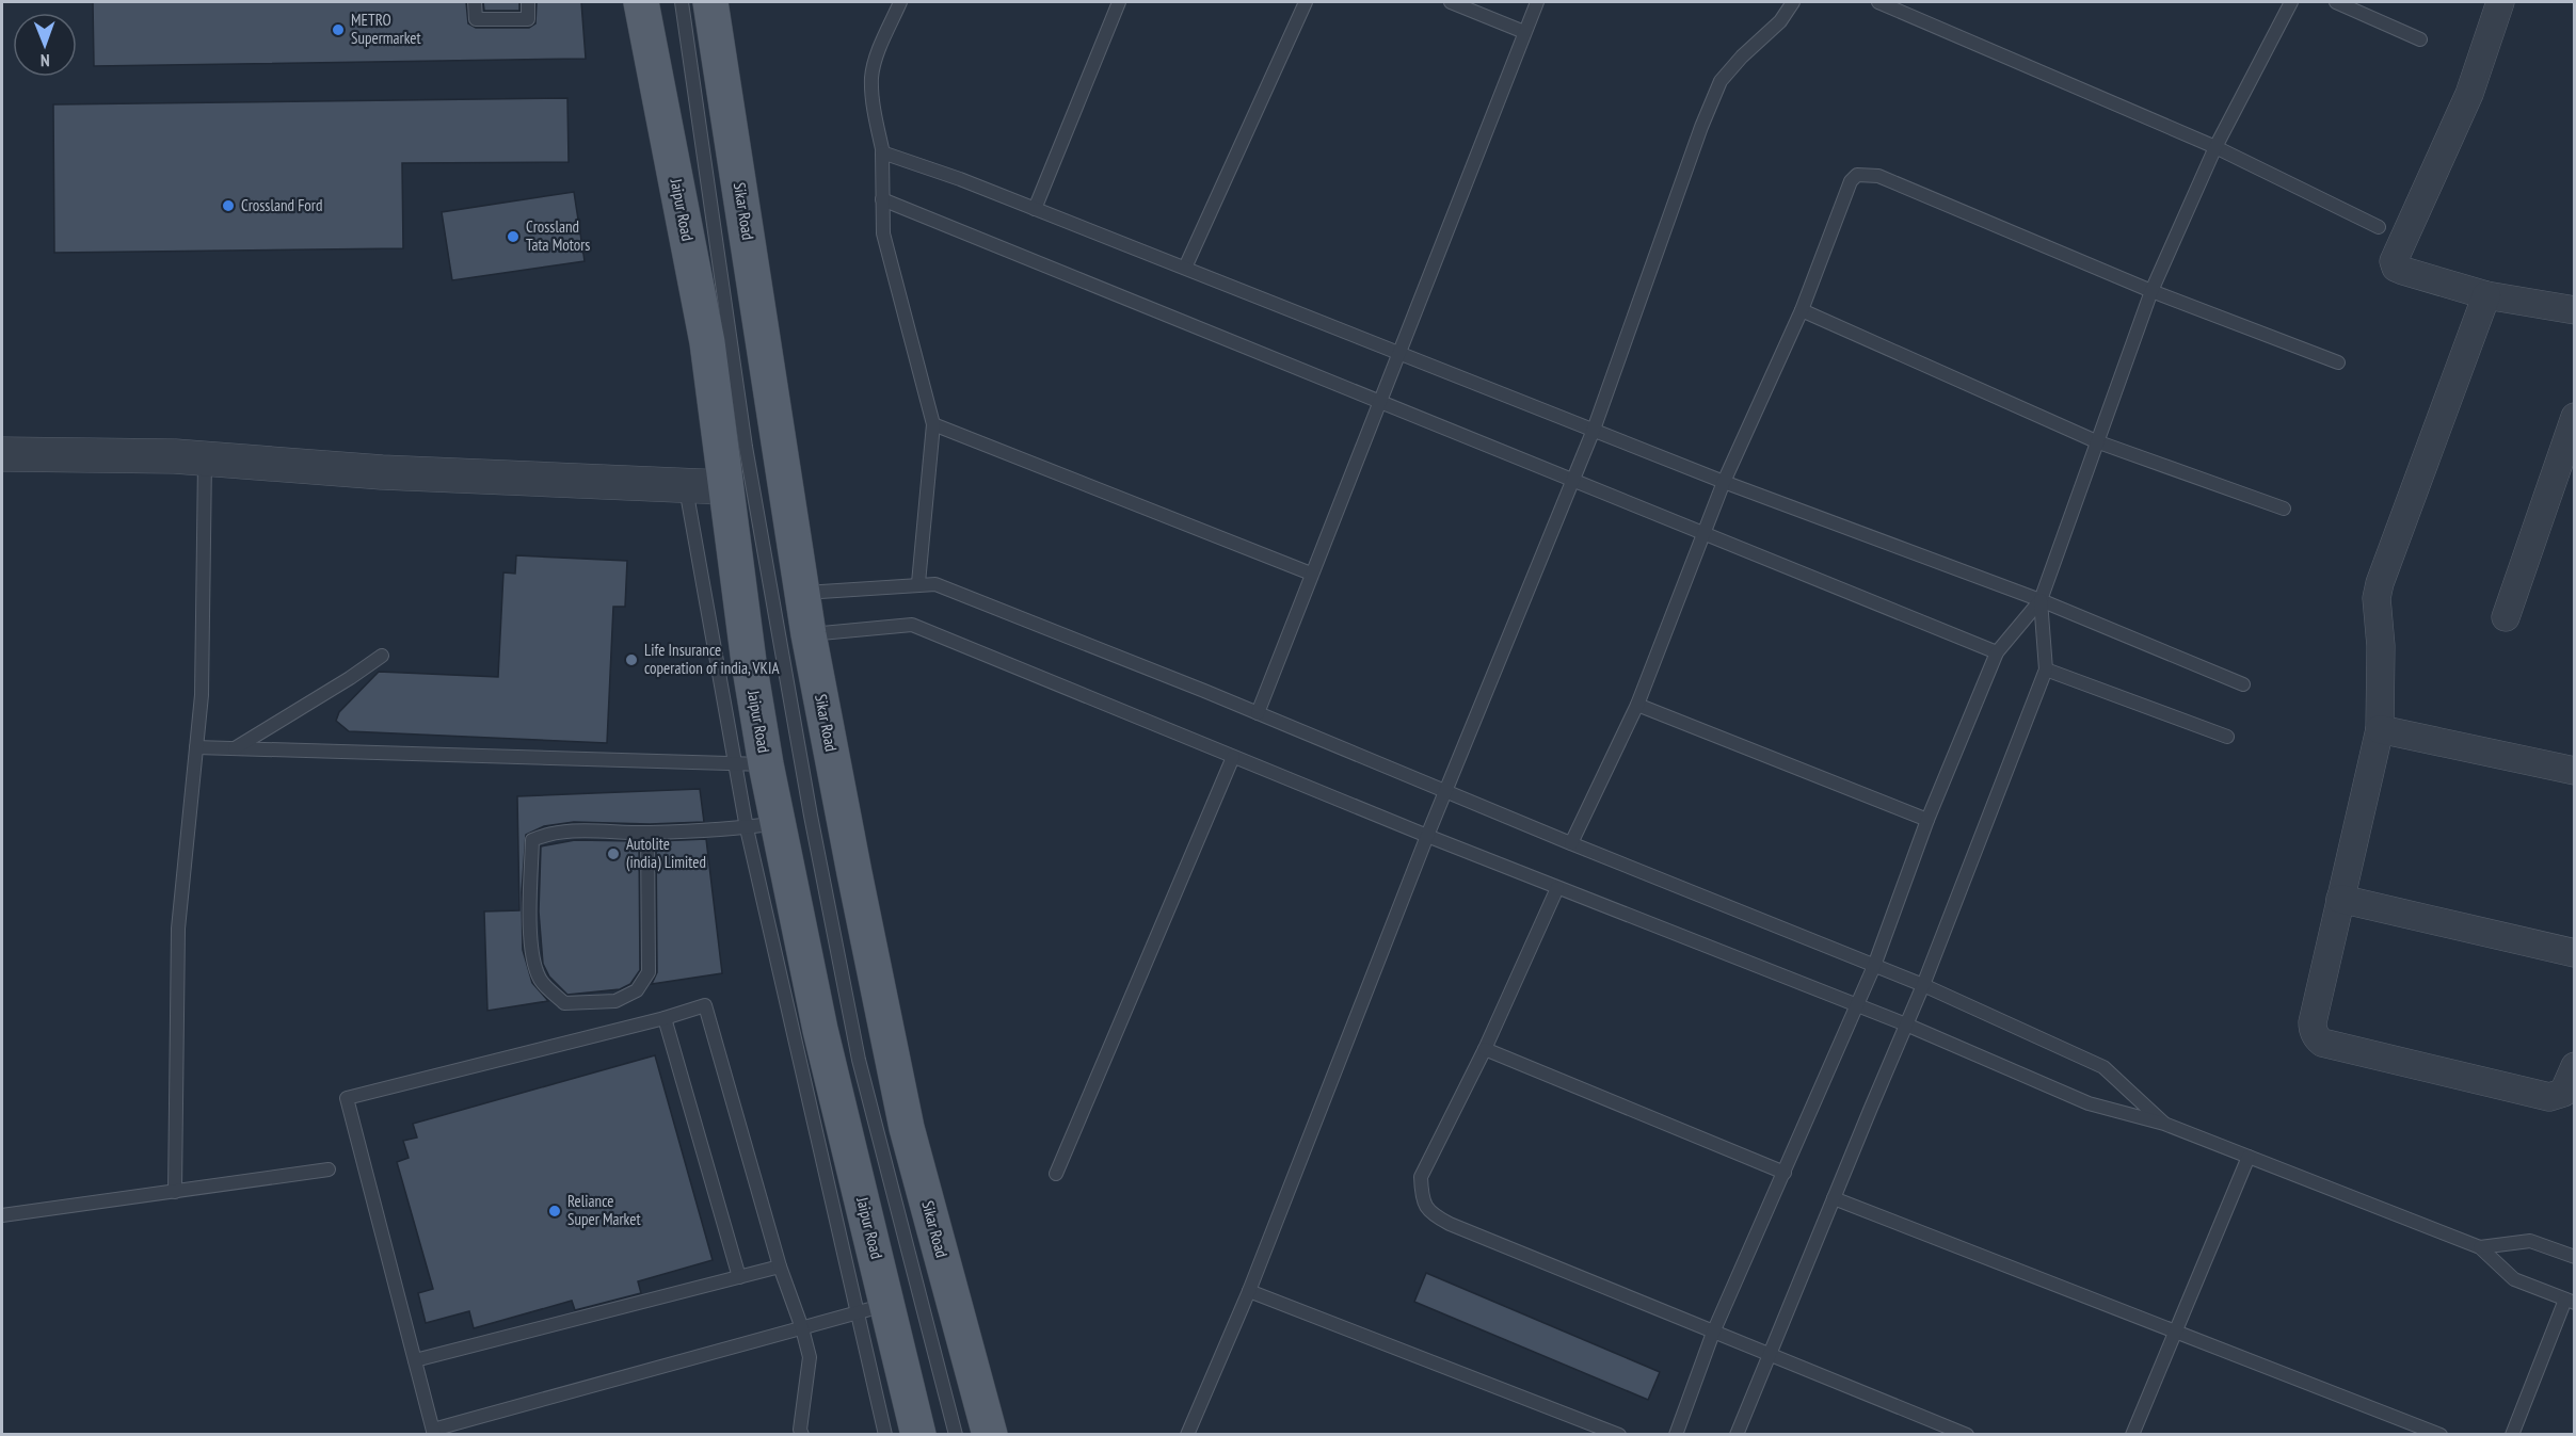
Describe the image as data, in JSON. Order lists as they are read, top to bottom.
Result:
{
  "streets": {
    "main road": ["Jaipur Road", "Sikar Road"]
  },
  "places": [
    "METRO Supermarket",
    "Crossland Ford",
    "Crossland Tata Motors",
    "Life Insurance coperation of india, VKIA",
    "Autolite (india) Limited",
    "Reliance Super Market"
  ],
  "north": "bottom"
}
